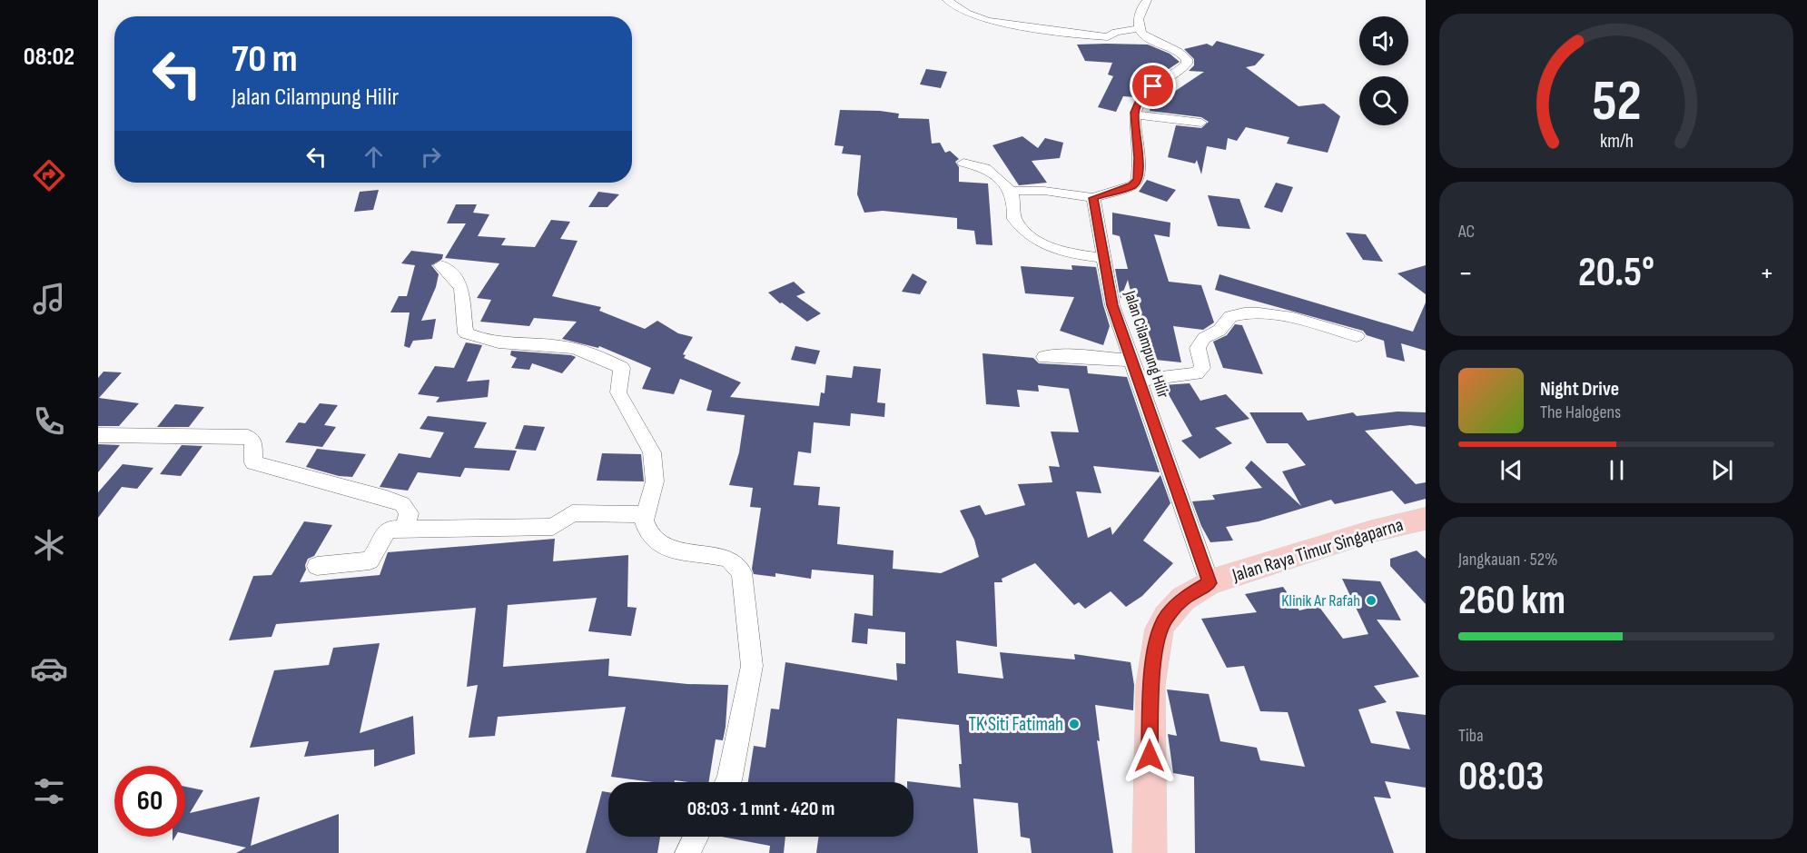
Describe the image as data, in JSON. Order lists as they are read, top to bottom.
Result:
{
  "streets": {
    "main road": ["Jalan Raya Timur Singaparna"],
    "street": ["Jalan Cilampung Hilir"]
  },
  "crossings": [
    ["Jalan Cilampung Hilir", "Jalan Raya Timur Singaparna"]
  ],
  "places": ["Klinik Ar Rafah", "TK Siti Fatimah"],
  "page": {
    "tabs": "08:02",
    "turn": ["70 m", "Jalan Cilampung Hilir"],
    "tile": [
      "AC",
      ["Jangkauan · 52%", "260 km"],
      ["Tiba", "08:03"]
    ],
    "heat": ["−", "20.5°", "+"],
    "song": ["Night Drive", "The Halogens"],
    "limit": "60",
    "trip": "08:03 · 1 mnt · 420 m",
    "gauge": ["52", "km/h"]
  }
}
